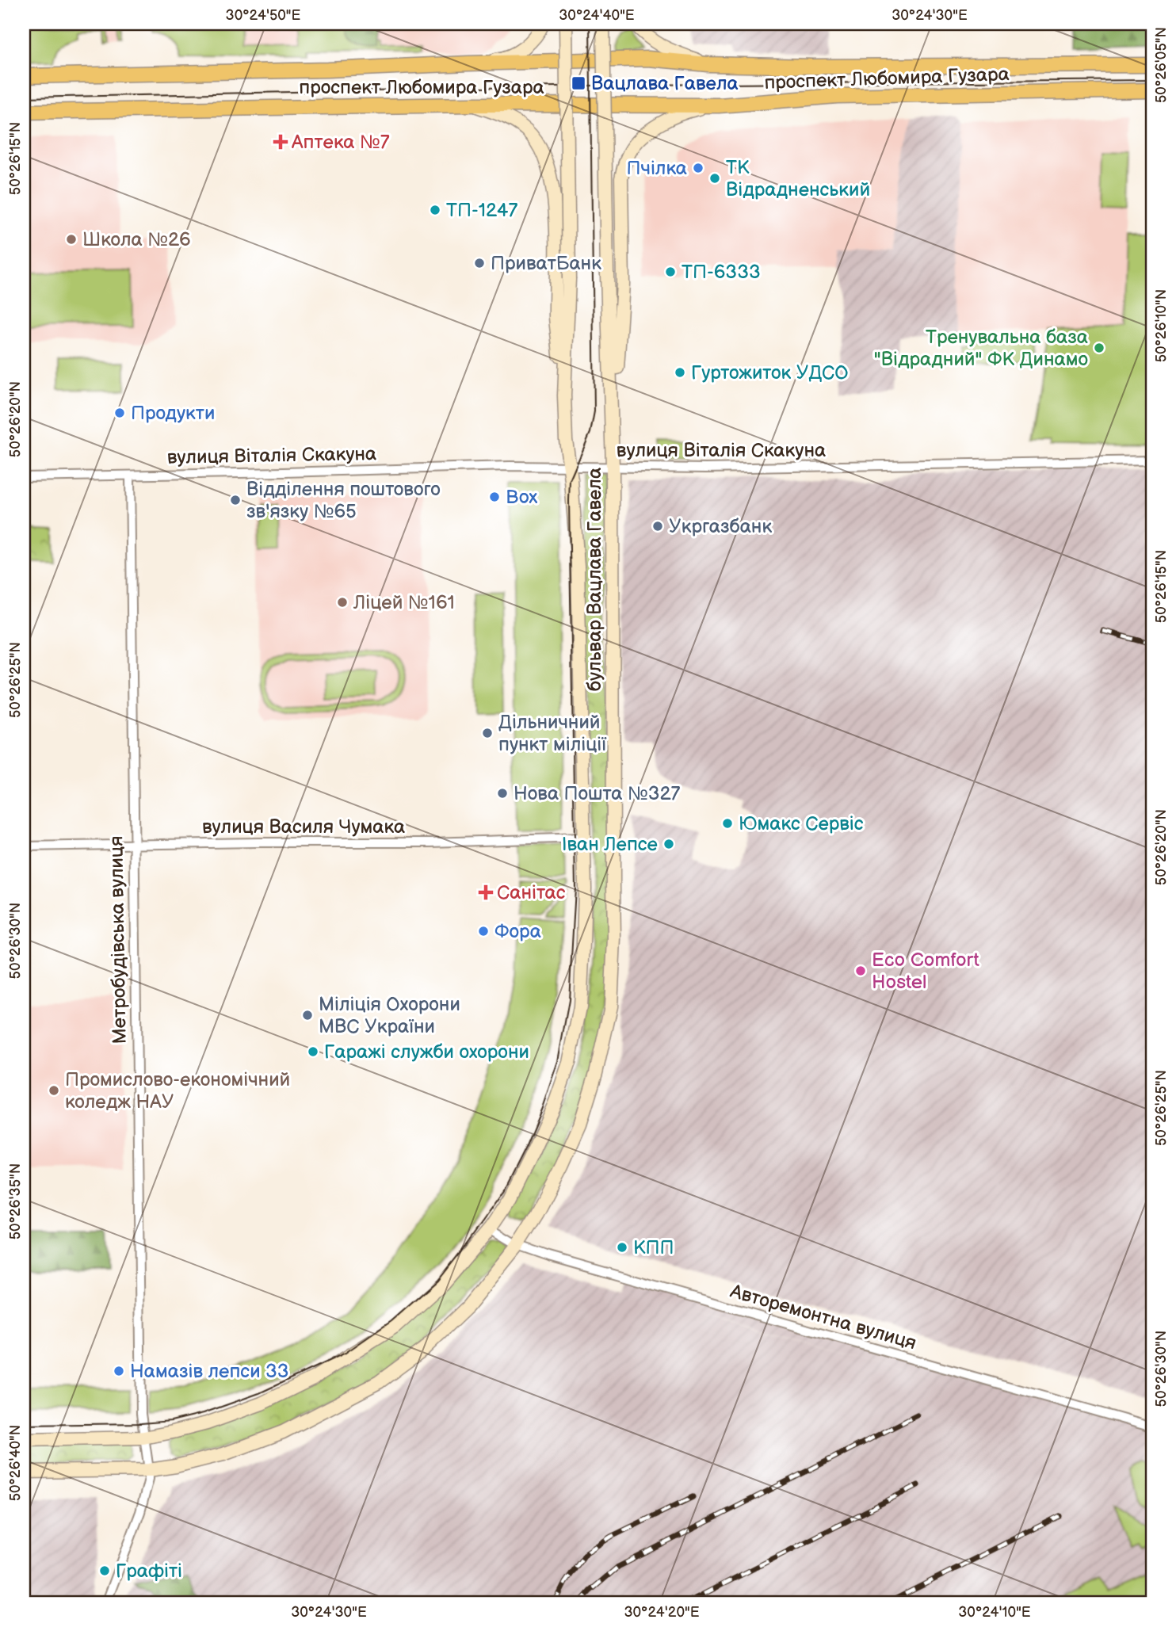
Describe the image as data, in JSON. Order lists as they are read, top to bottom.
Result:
{
  "streets": {
    "main road": ["проспект Любомира Гузара", "бульвар Вацлава Гавела"],
    "street": [
      "вулиця Віталія Скакуна",
      "вулиця Василя Чумака",
      "Метробудівська вулиця",
      "Авторемонтна вулиця"
    ]
  },
  "crossings": [
    ["вулиця Віталія Скакуна", "бульвар Вацлава Гавела"],
    ["вулиця Віталія Скакуна", "Метробудівська вулиця"],
    ["бульвар Вацлава Гавела", "вулиця Василя Чумака"],
    ["бульвар Вацлава Гавела", "Метробудівська вулиця"],
    ["бульвар Вацлава Гавела", "Авторемонтна вулиця"],
    ["вулиця Василя Чумака", "Метробудівська вулиця"]
  ],
  "places": {
    "transit": ["Вацлава Гавела"],
    "health": ["Аптека №7", "Санітас"],
    "other": [
      "Пчілка",
      "ТК Відрадненський",
      "ТП-1247",
      "Школа №26",
      "ПриватБанк",
      "ТП-6333",
      "Тренувальна база \"Відрадний\" ФК Динамо",
      "Гуртожиток УДСО",
      "Продукти",
      "Box",
      "Відділення поштового зв'язку №65",
      "Укргазбанк",
      "Ліцей №161",
      "Дільничний пункт міліції",
      "Нова Пошта №327",
      "Юмакс Сервіс",
      "Іван Лепсе",
      "Фора",
      "Eco Comfort Hostel",
      "Міліція Охорони МВС України",
      "Гаражі служби охорони",
      "Промислово-економічний коледж НАУ",
      "КПП",
      "Намазів лепси 33",
      "Графіті"
    ]
  },
  "coordinates": [
    "30°24'50\"E",
    "30°24'40\"E",
    "30°24'30\"E",
    "50°26'05\"N",
    "50°26'15\"N",
    "50°26'10\"N",
    "50°26'20\"N",
    "50°26'25\"N",
    "50°26'30\"N",
    "50°26'35\"N",
    "50°26'40\"N",
    "30°24'20\"E",
    "30°24'10\"E"
  ]
}
